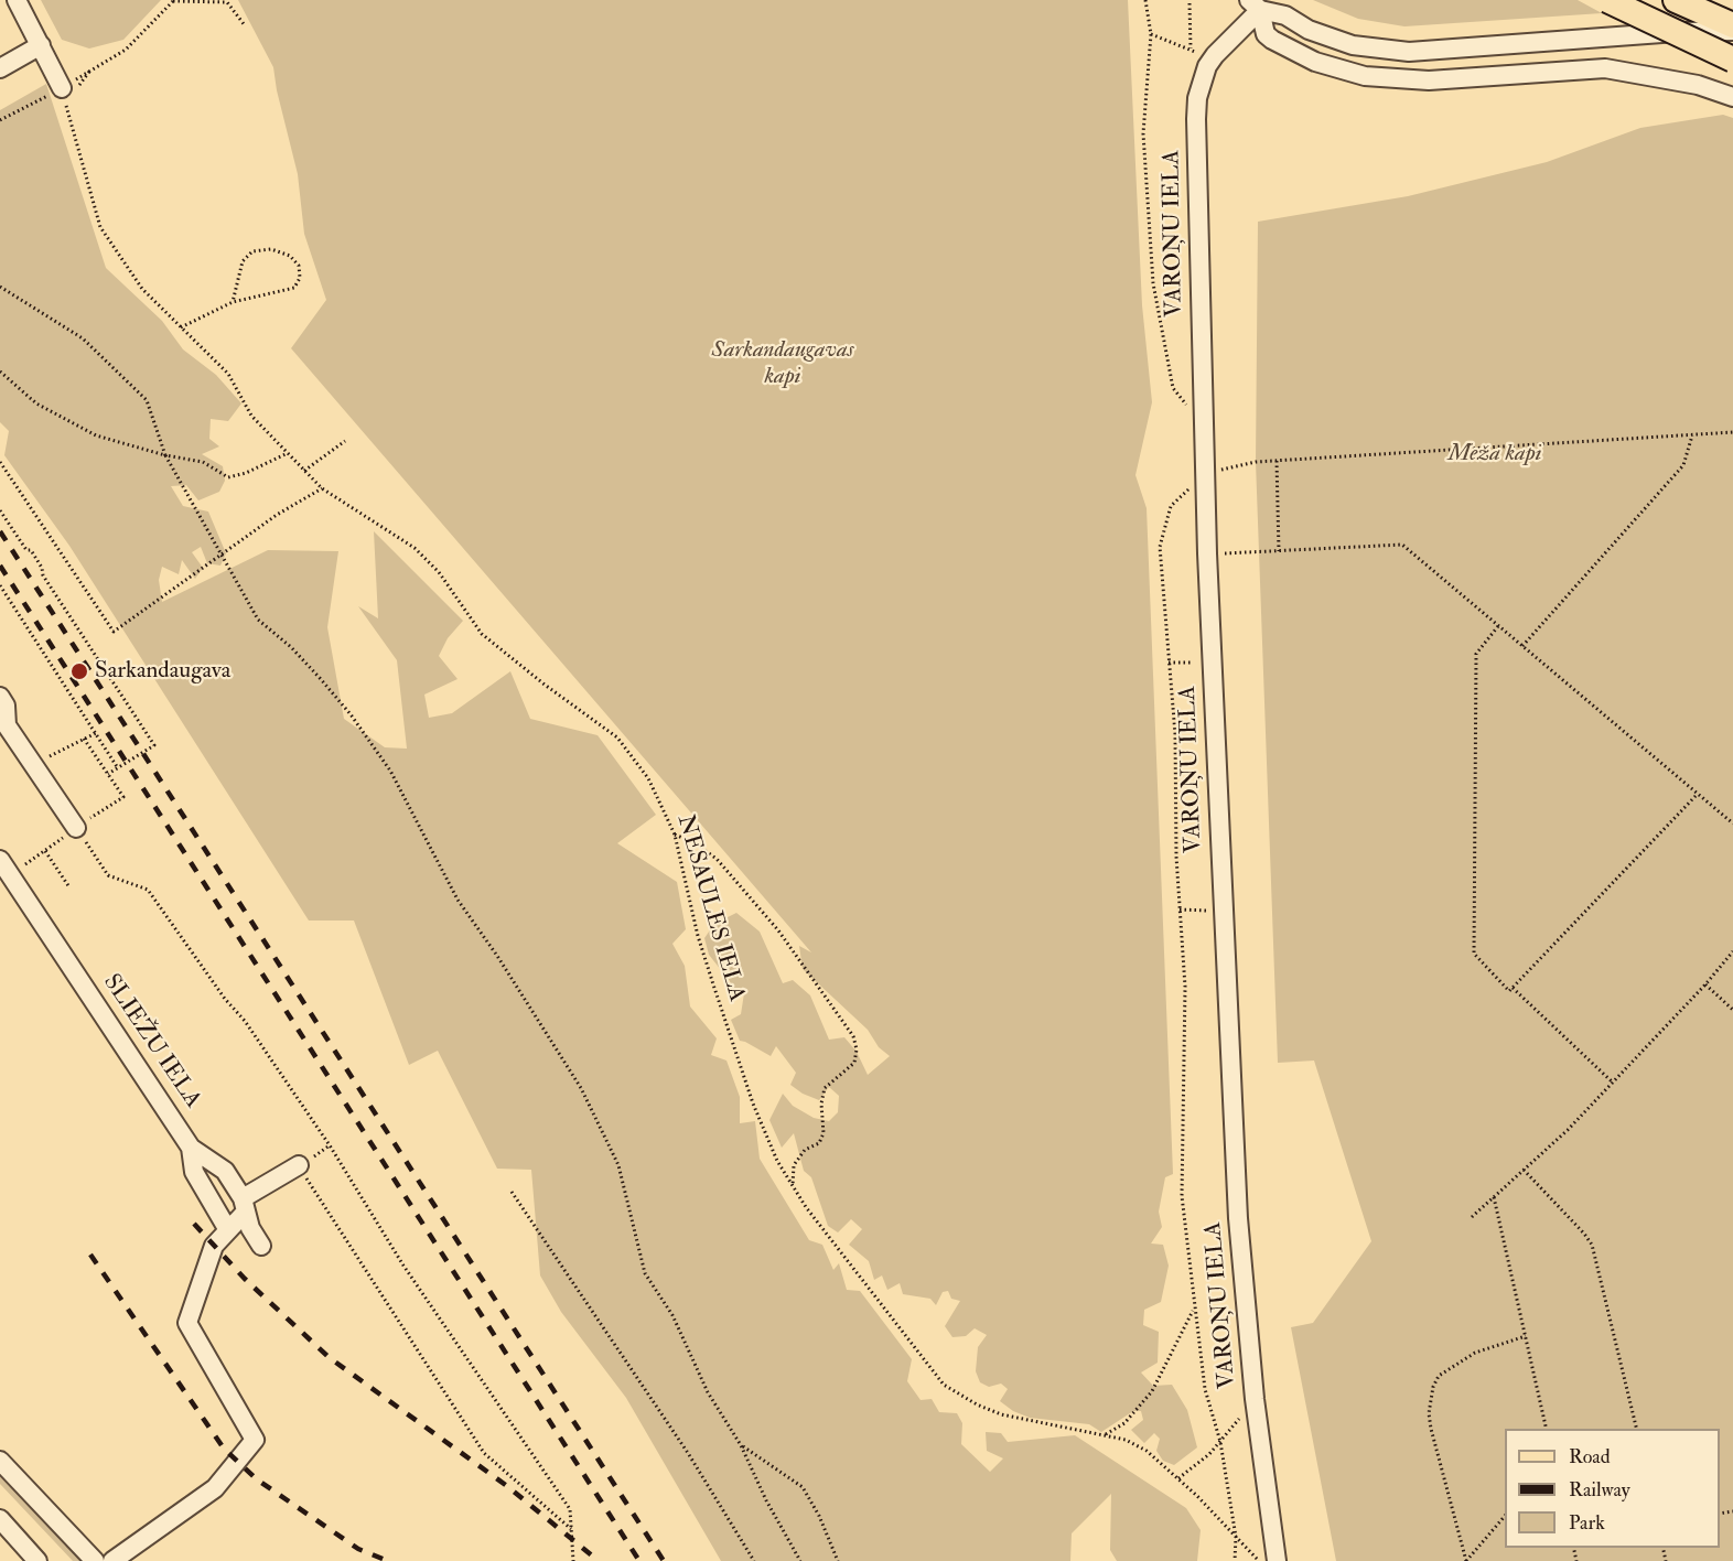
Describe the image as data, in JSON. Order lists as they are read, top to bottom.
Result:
{
  "streets": {
    "street": ["VAROŅU IELA", "SLIEŽU IELA"],
    "path": ["NESAULES IELA"]
  },
  "parks": ["Sarkandaugavas kapi", "Meža kapi"],
  "places": ["Sarkandaugava"],
  "legend": ["Road", "Railway", "Park"]
}
